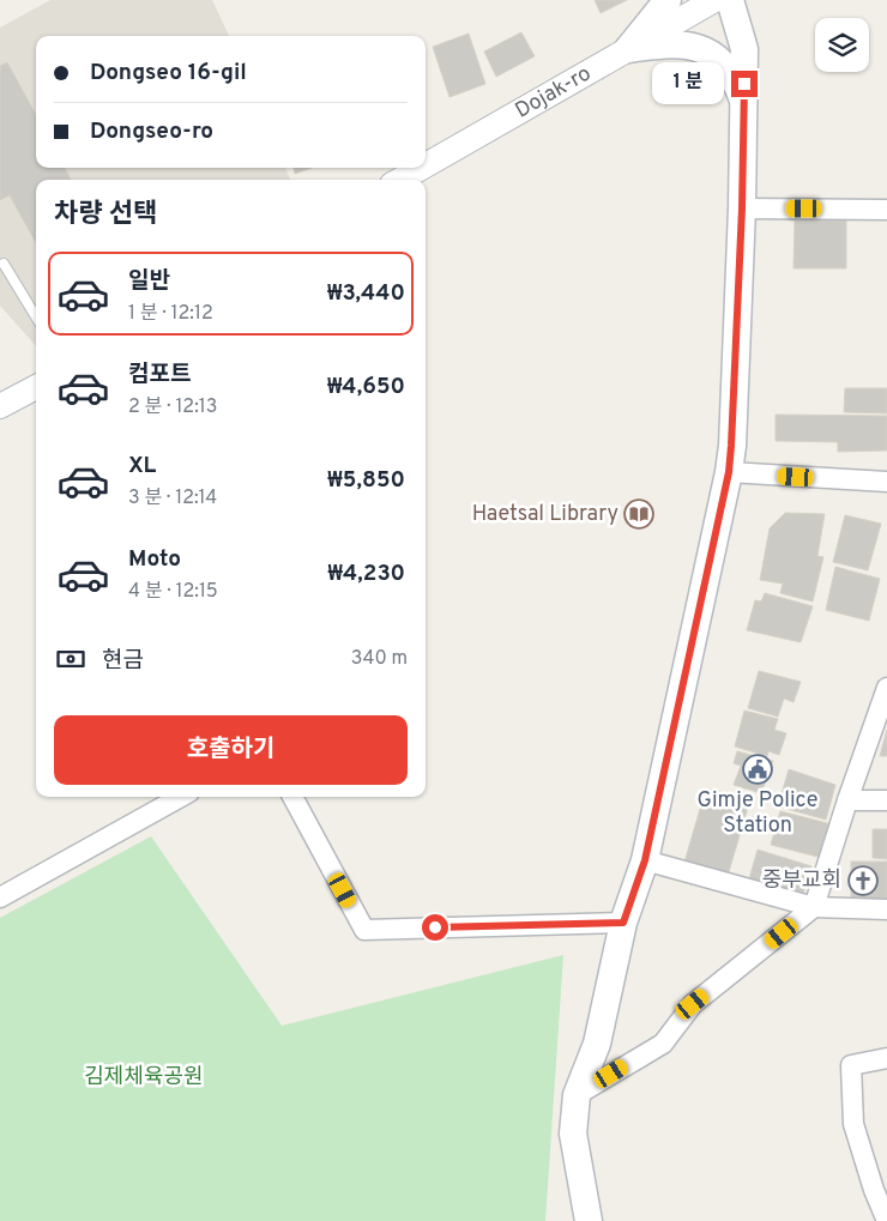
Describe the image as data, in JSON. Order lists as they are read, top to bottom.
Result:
{
  "streets": {
    "street": ["Dojak-ro"]
  },
  "parks": ["김제체육공원"],
  "places": {
    "library": ["Haetsal Library"],
    "public building": ["Gimje Police Station"],
    "church": ["중부교회"]
  },
  "page": {
    "banner": ["Dongseo 16-gil", "Dongseo-ro"],
    "bubble": "1 분",
    "heading": "차량 선택",
    "list": [
      {
        "name": "일반",
        "note": "1 분 · 12:12",
        "value": "₩3,440"
      },
      {
        "name": "컴포트",
        "note": "2 분 · 12:13",
        "value": "₩4,650"
      },
      {
        "name": "XL",
        "note": "3 분 · 12:14",
        "value": "₩5,850"
      },
      {
        "name": "Moto",
        "note": "4 분 · 12:15",
        "value": "₩4,230"
      }
    ],
    "pay": ["현금", "340 m"],
    "buttons": "호출하기"
  }
}
